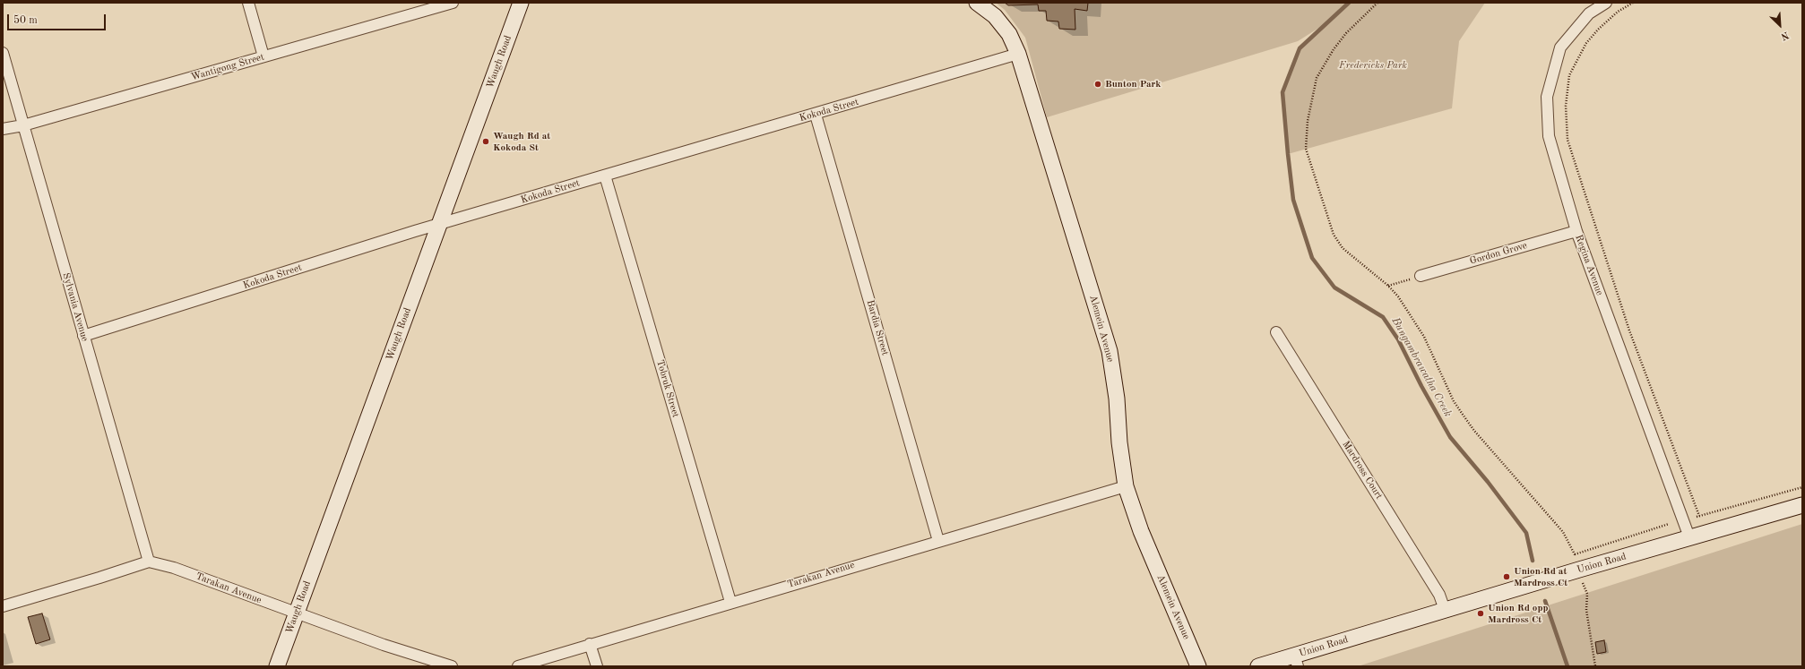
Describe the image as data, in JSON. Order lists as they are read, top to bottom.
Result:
{
  "streets": {
    "main road": ["Waugh Road", "Alemein Avenue", "Union Road"],
    "street": [
      "Wantigong Street",
      "Kokoda Street",
      "Gordon Grove",
      "Regina Avenue",
      "Sylvania Avenue",
      "Bardia Street",
      "Tobruk Street",
      "Mardross Court",
      "Tarakan Avenue"
    ]
  },
  "crossings": [
    ["Waugh Road", "Kokoda Street"],
    ["Waugh Road", "Tarakan Avenue"],
    ["Wantigong Street", "Sylvania Avenue"],
    ["Kokoda Street", "Sylvania Avenue"],
    ["Kokoda Street", "Bardia Street"],
    ["Kokoda Street", "Alemein Avenue"],
    ["Kokoda Street", "Tobruk Street"],
    ["Gordon Grove", "Regina Avenue"],
    ["Regina Avenue", "Union Road"],
    ["Sylvania Avenue", "Tarakan Avenue"],
    ["Bardia Street", "Tarakan Avenue"],
    ["Alemein Avenue", "Tarakan Avenue"],
    ["Tobruk Street", "Tarakan Avenue"],
    ["Mardross Court", "Union Road"]
  ],
  "water": ["Bungambrawatha Creek"],
  "parks": ["Fredericks Park"],
  "places": [
    "Bunton Park",
    "Waugh Rd at Kokoda St",
    "Union Rd at Mardross Ct",
    "Union Rd opp Mardross Ct"
  ],
  "scale_bar": "50 m",
  "north": "bottom right"
}
